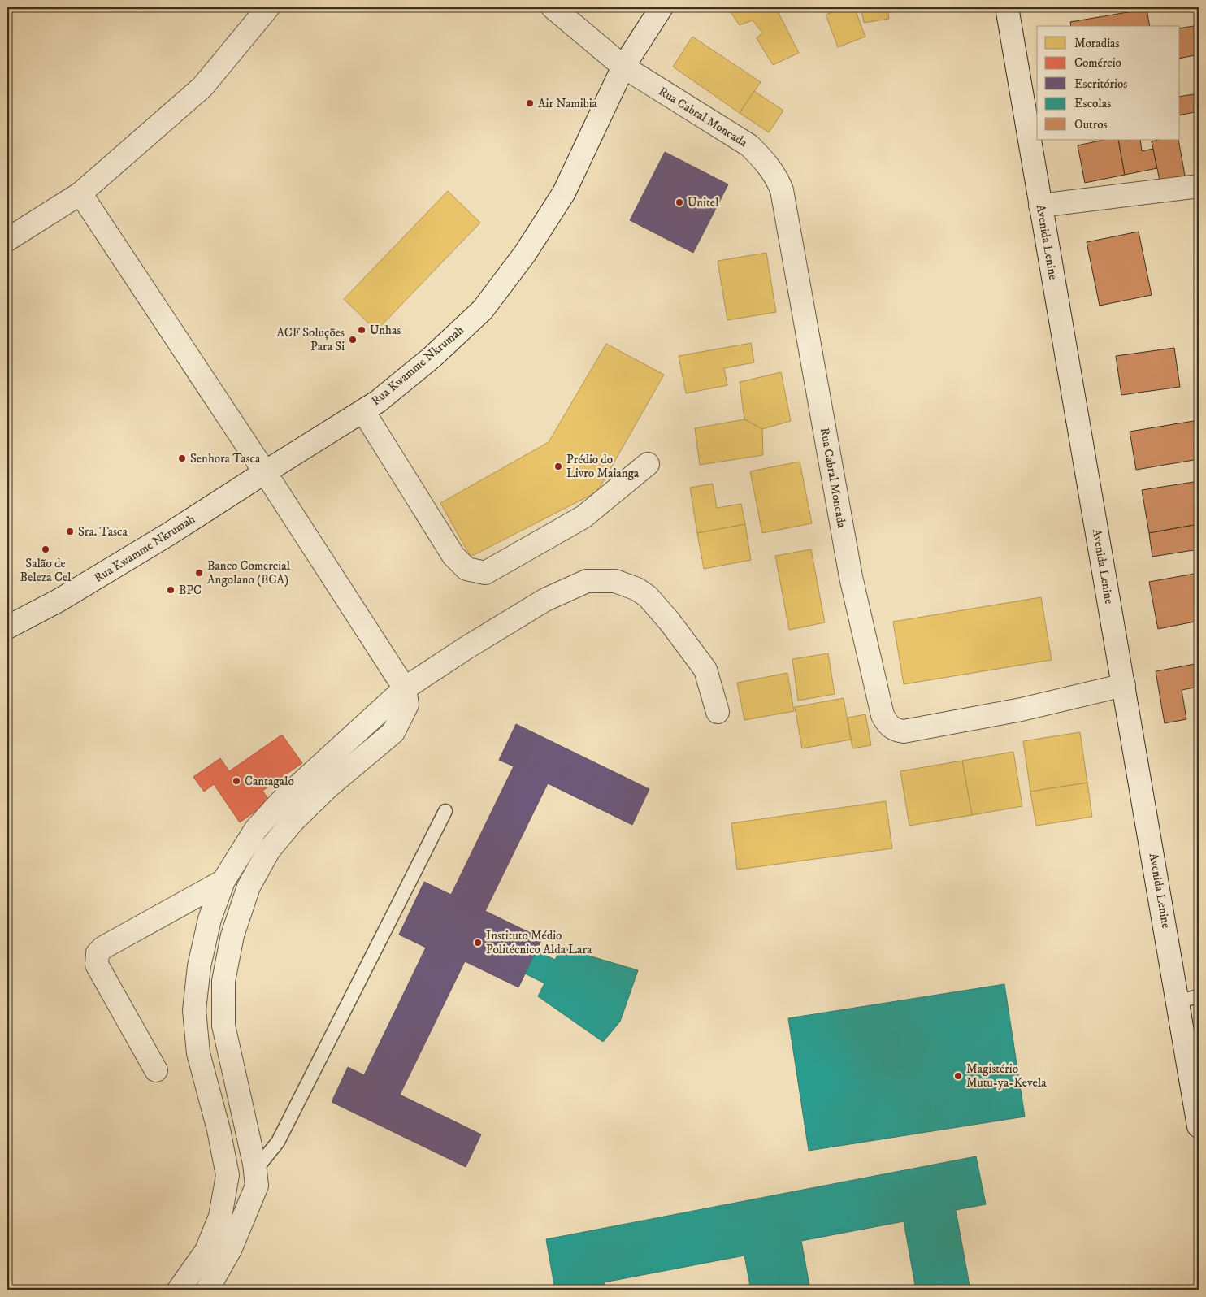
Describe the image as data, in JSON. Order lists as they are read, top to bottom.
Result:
{
  "streets": {
    "street": ["Rua Cabral Moncada", "Avenida Lenine", "Rua Kwamme Nkrumah"]
  },
  "crossings": [
    ["Rua Cabral Moncada", "Avenida Lenine"],
    ["Rua Cabral Moncada", "Rua Kwamme Nkrumah"]
  ],
  "places": [
    "Air Namibia",
    "Unitel",
    "Unhas",
    "ACF Soluções Para Si",
    "Senhora Tasca",
    "Prédio do Livro Maianga",
    "Sra. Tasca",
    "Salão de Beleza Cel",
    "Banco Comercial Angolano (BCA)",
    "BPC",
    "Cantagalo",
    "Instituto Médio Politécnico Alda Lara",
    "Magistério Mutu-ya-Kevela"
  ],
  "legend": [
    "Moradias",
    "Comércio",
    "Escritórios",
    "Escolas",
    "Outros"
  ]
}
